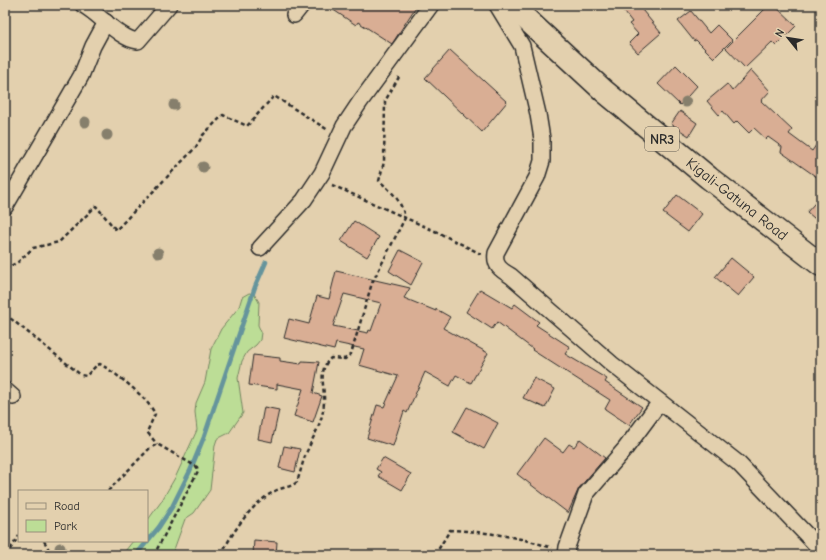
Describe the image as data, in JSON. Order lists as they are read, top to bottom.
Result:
{
  "streets": {
    "highway": ["NR3", "Kigali-Gatuna Road"]
  },
  "legend": ["Road", "Park"],
  "north": "top left"
}
